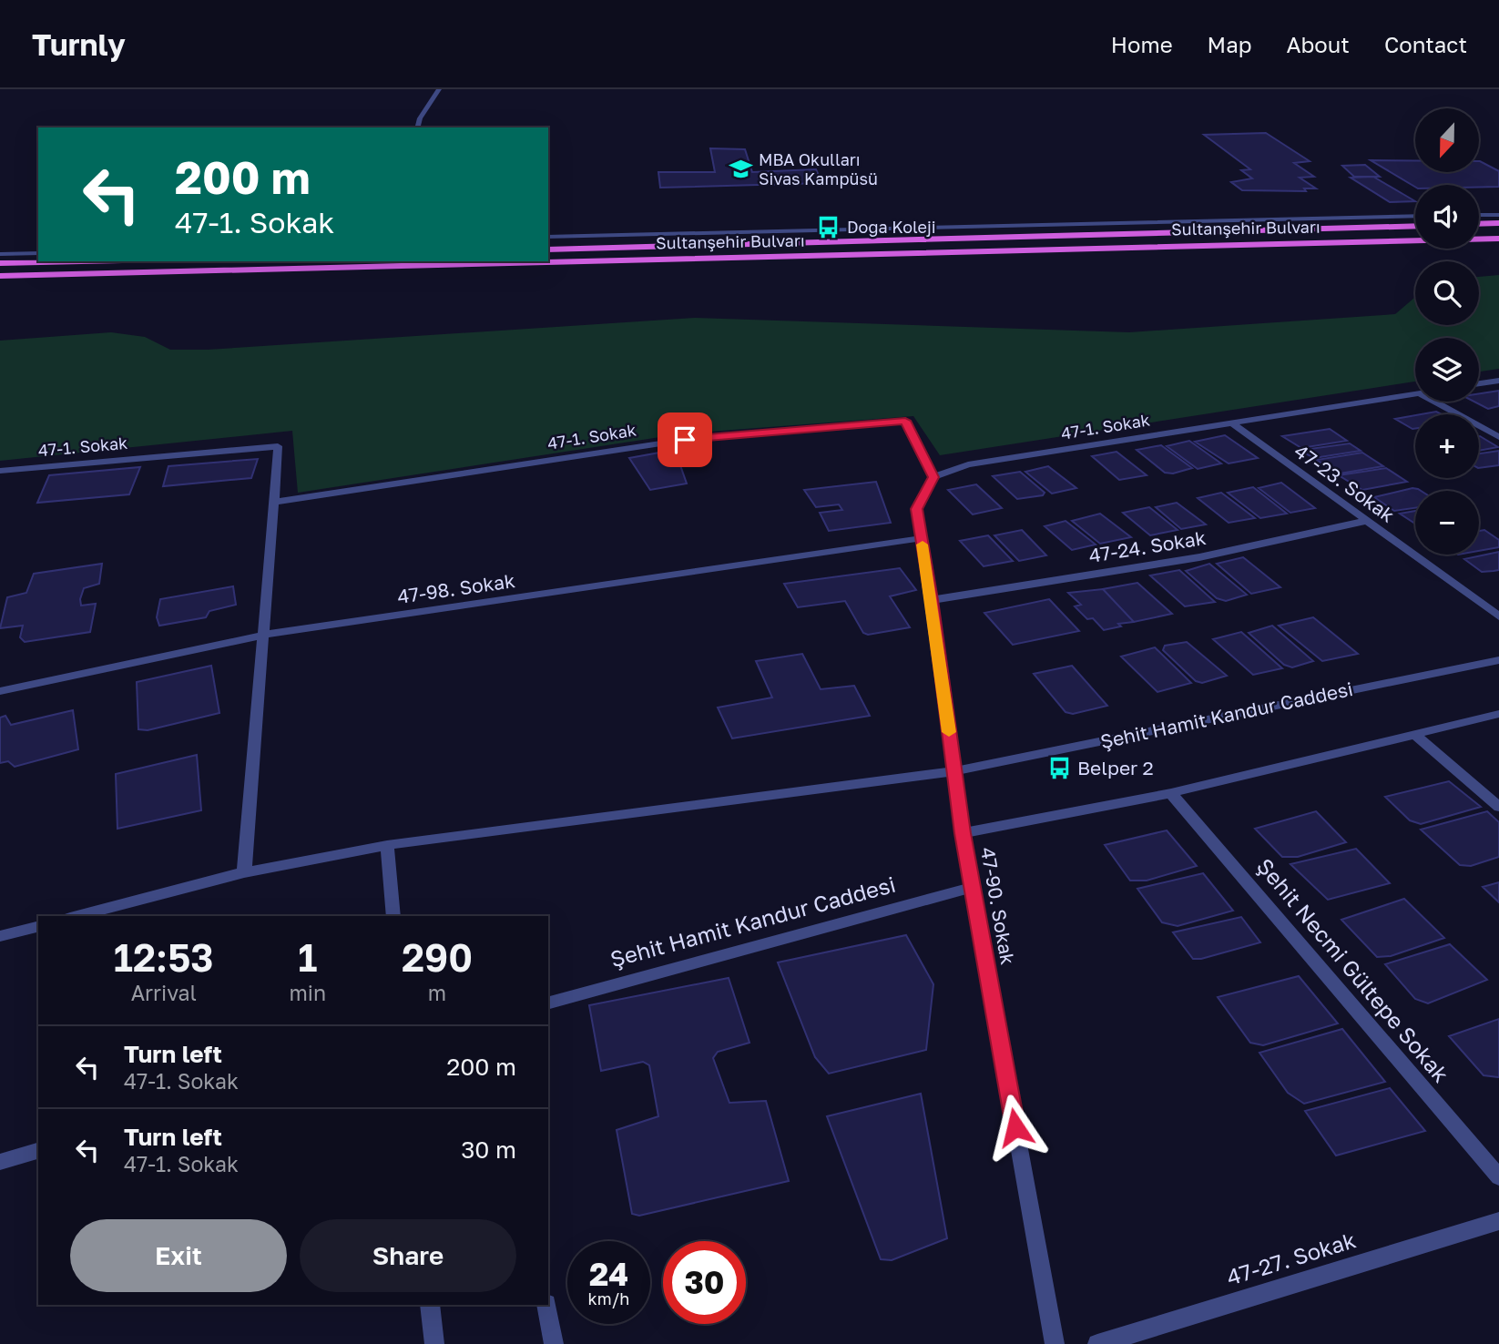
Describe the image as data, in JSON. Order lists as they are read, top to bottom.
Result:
{
  "streets": {
    "highway": ["Sultanşehir Bulvarı"],
    "street": [
      "47-1. Sokak",
      "47-23. Sokak",
      "47-24. Sokak",
      "47-98. Sokak",
      "Şehit Hamit Kandur Caddesi",
      "47-90. Sokak",
      "Şehit Necmi Gültepe Sokak",
      "47-27. Sokak"
    ]
  },
  "crossings": [
    ["47-1. Sokak", "47-23. Sokak"],
    ["47-1. Sokak", "47-90. Sokak"],
    ["47-23. Sokak", "47-24. Sokak"],
    ["47-24. Sokak", "47-90. Sokak"],
    ["47-98. Sokak", "47-90. Sokak"],
    ["Şehit Hamit Kandur Caddesi", "47-90. Sokak"]
  ],
  "places": {
    "school or university": ["MBA Okulları Sivas Kampüsü"],
    "bus stop": ["Doğa Koleji", "Belper 2"]
  },
  "north": "bottom",
  "page": {
    "header": "Turnly",
    "nav": [
      "Home",
      "Map",
      "About",
      "Contact"
    ],
    "map_buttons": ["+", "−"],
    "turn": ["200 m", "47-1. Sokak"],
    "eta": [
      "12:53",
      "Arrival",
      "1",
      "min",
      "290",
      "m"
    ],
    "list": [
      {
        "name": "Turn left",
        "note": "47-1. Sokak",
        "value": "200 m"
      },
      {
        "name": "Turn left",
        "note": "47-1. Sokak",
        "value": "30 m"
      }
    ],
    "buttons": ["Exit", "Share"],
    "speed": "24 km/h",
    "limit": "30"
  }
}
